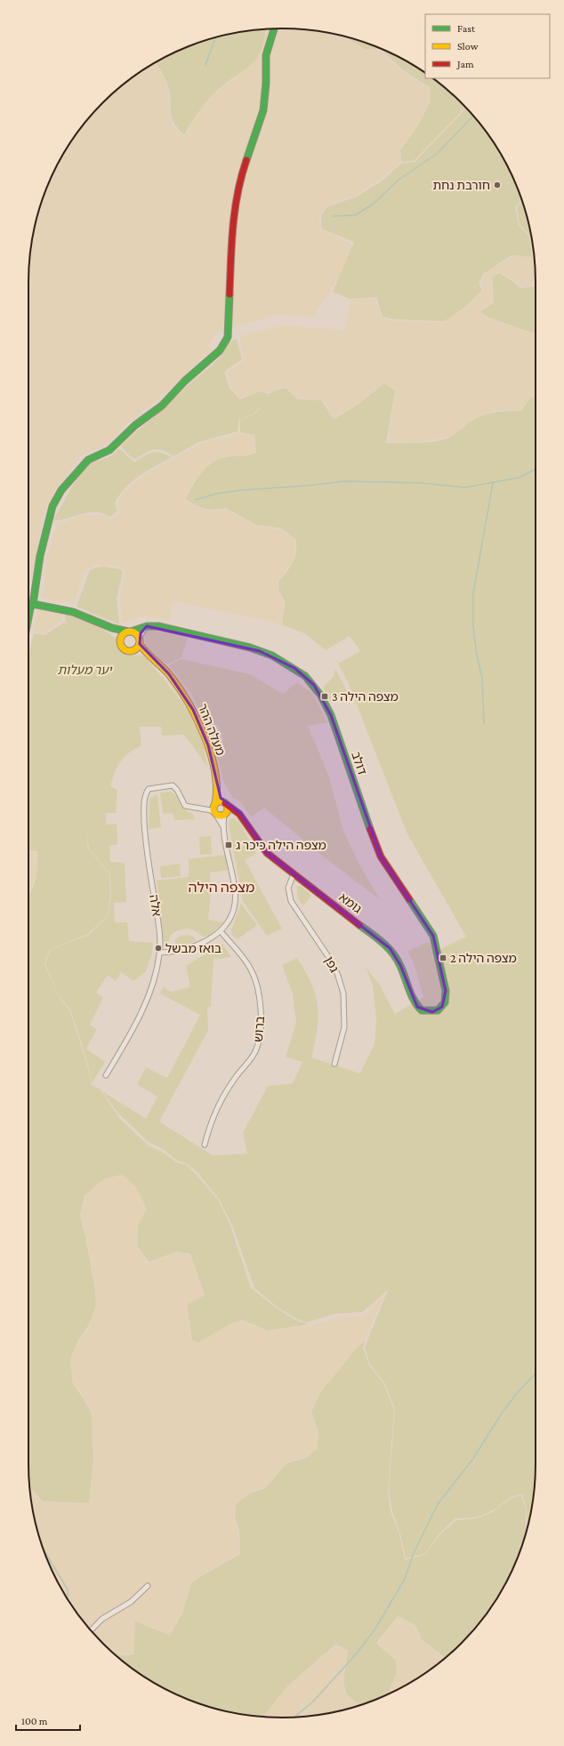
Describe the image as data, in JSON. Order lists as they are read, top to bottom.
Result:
{
  "streets": {
    "street": [
      "מעלה ההר",
      "דולב",
      "גומא",
      "אלה",
      "גפן",
      "ברוש"
    ]
  },
  "crossings": [
    ["מעלה ההר", "דולב"],
    ["מעלה ההר", "אלה"],
    ["דולב", "גומא"],
    ["גומא", "גפן"]
  ],
  "districts": ["מצפה הילה"],
  "parks": ["יער מעלות"],
  "places": {
    "other": ["חורבת נחת", "בואז מבשל"],
    "transit": ["מצפה הילה 3", "מצפה הילה כיכר ג", "מצפה הילה 2"]
  },
  "legend": ["Fast", "Slow", "Jam"],
  "scale_bar": "100 m"
}
